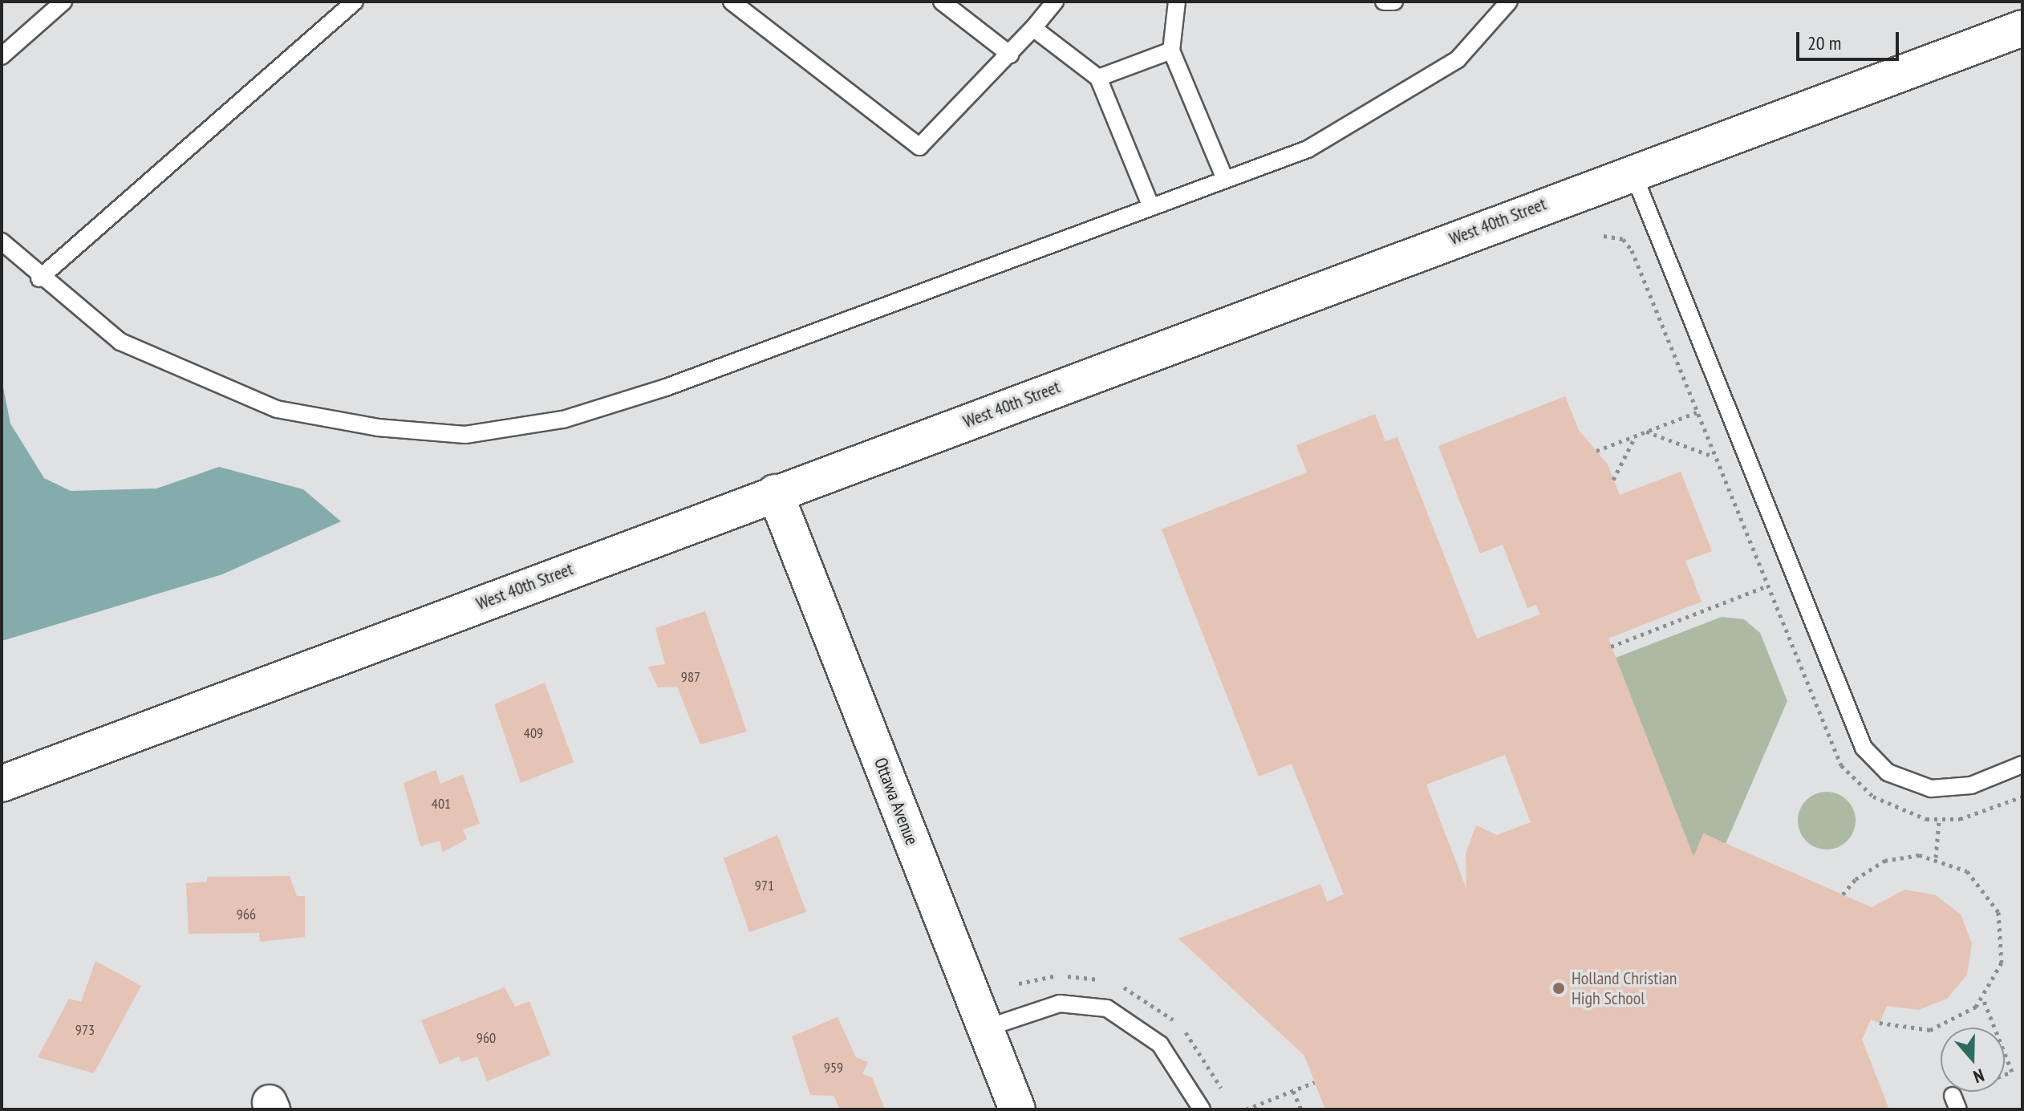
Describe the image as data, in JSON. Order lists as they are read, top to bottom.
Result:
{
  "streets": {
    "street": ["West 40th Street", "Ottawa Avenue"]
  },
  "crossings": [
    ["West 40th Street", "Ottawa Avenue"]
  ],
  "places": ["Holland Christian High School"],
  "house_numbers": [
    "987",
    "409",
    "401",
    "971",
    "966",
    "973",
    "960",
    "959"
  ],
  "scale_bar": "20 m",
  "north": "bottom"
}
